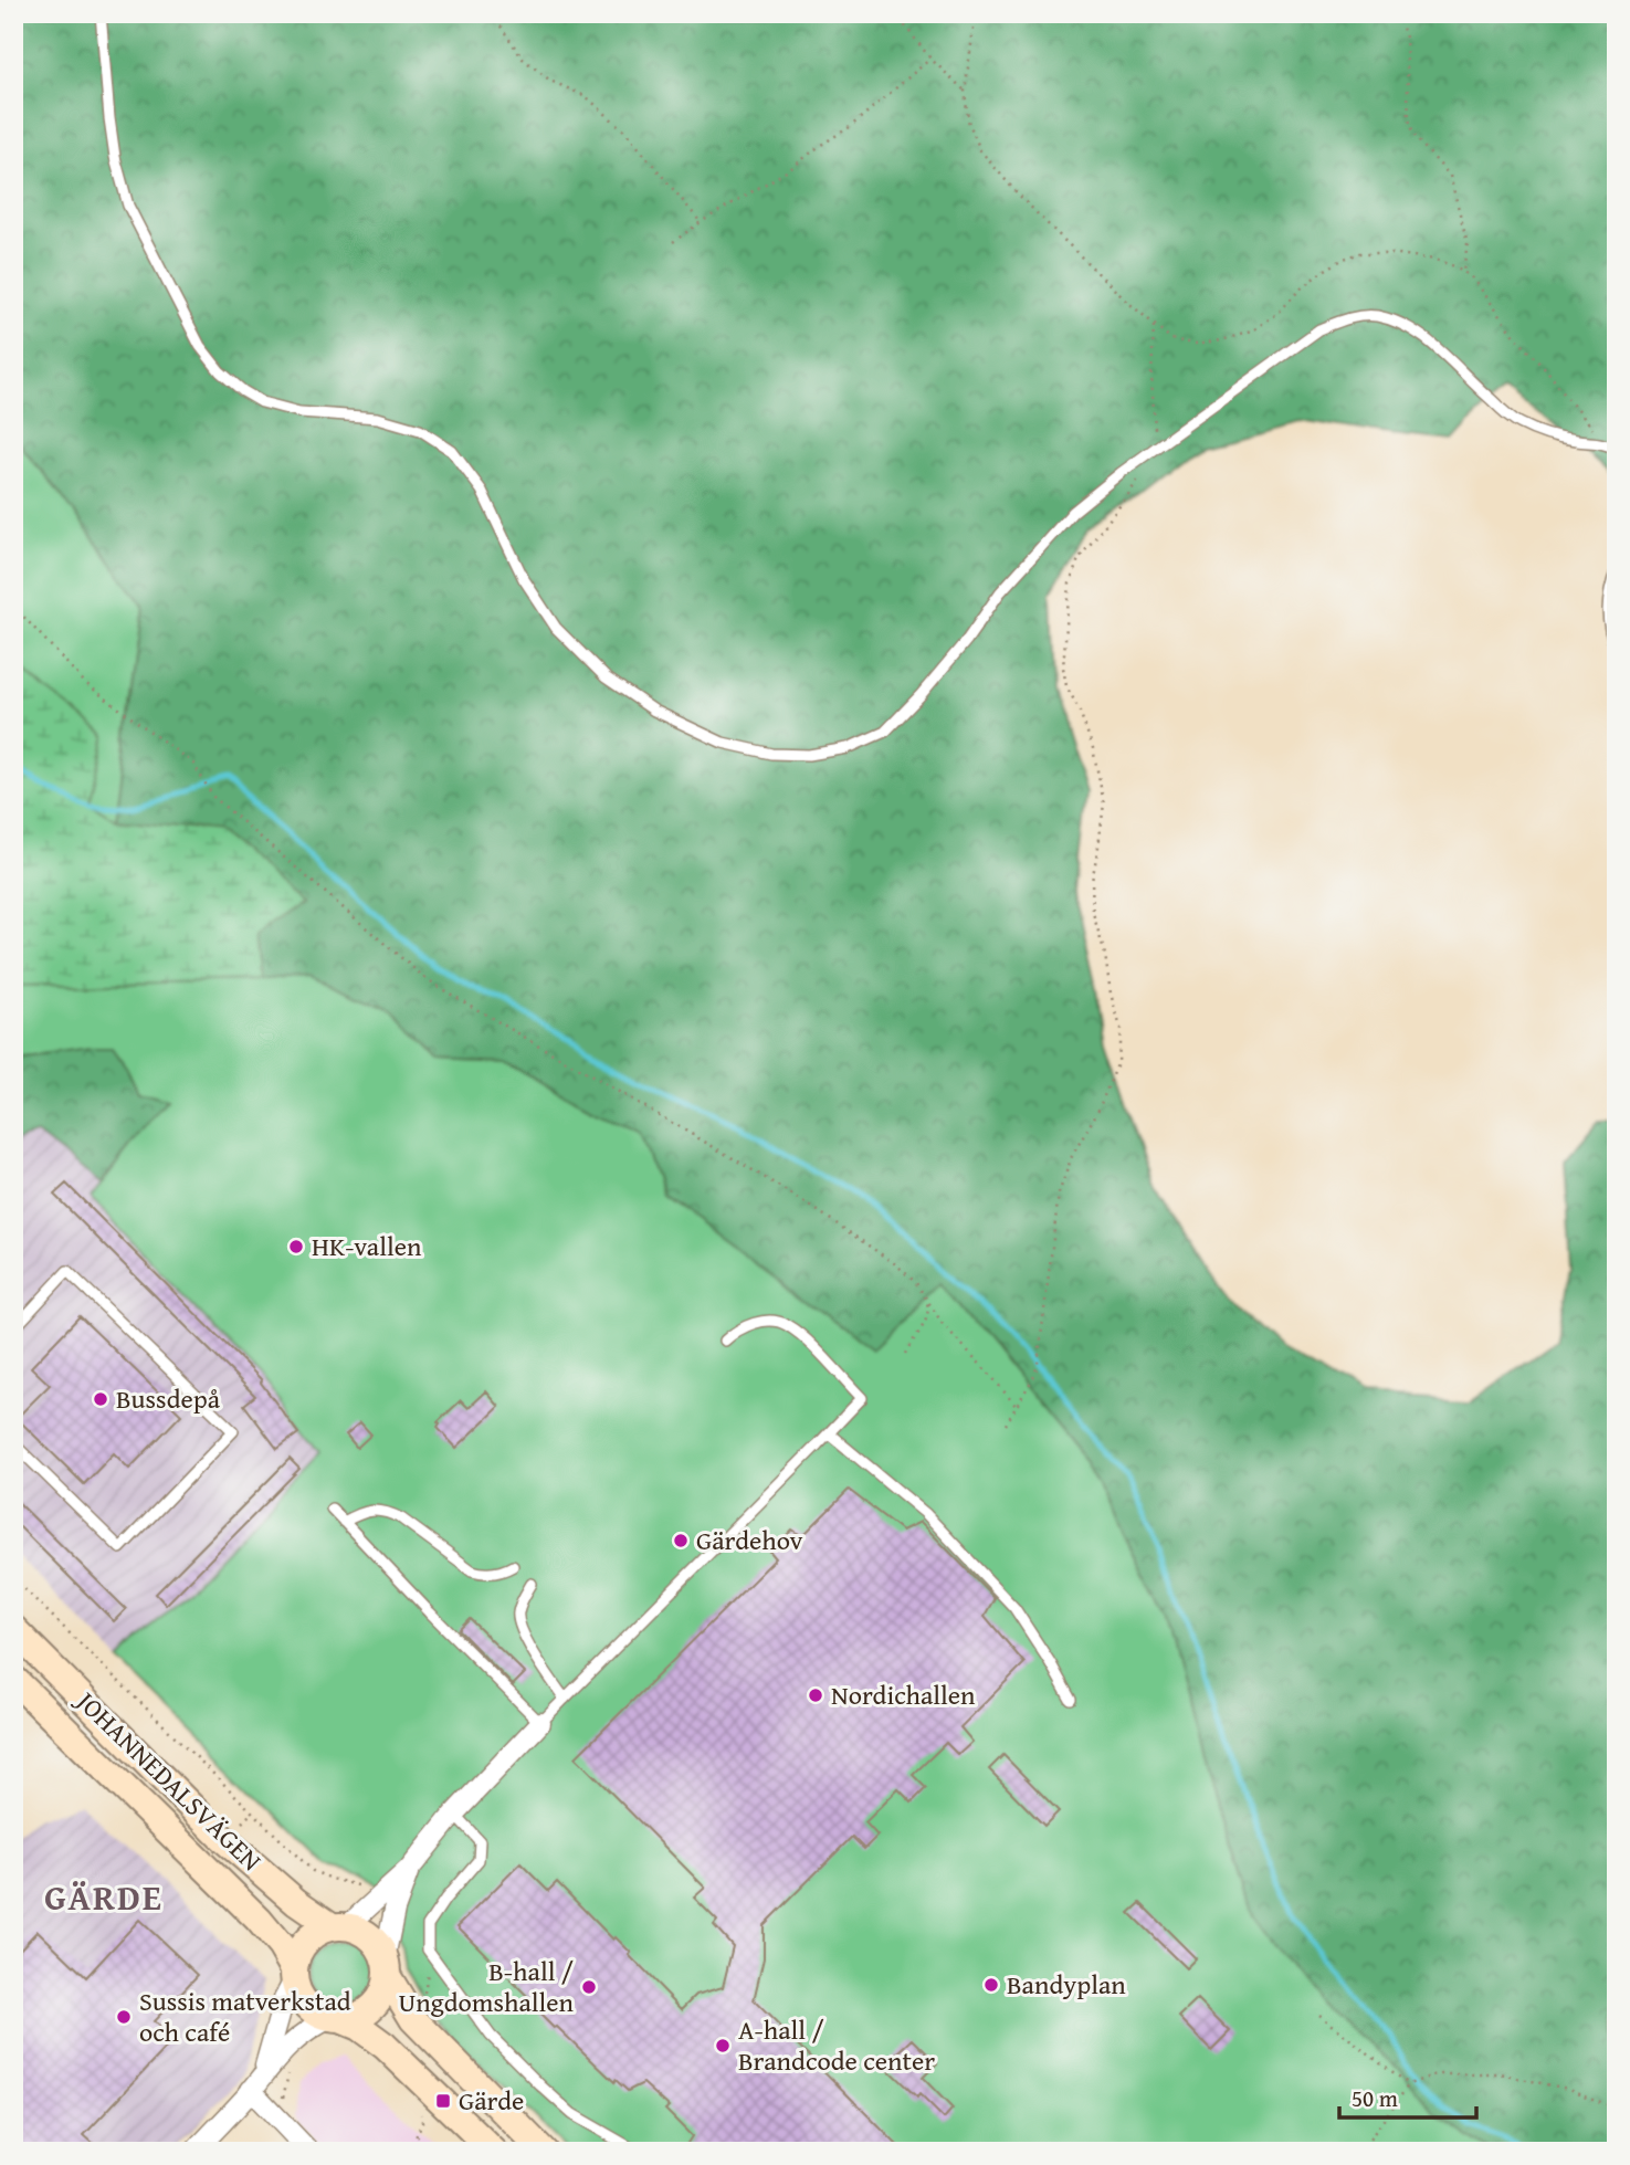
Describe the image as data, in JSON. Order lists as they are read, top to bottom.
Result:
{
  "streets": {
    "main road": ["JOHANNEDALSVÄGEN"]
  },
  "districts": ["GÄRDE"],
  "places": {
    "other": [
      "HK-vallen",
      "Bussdepå",
      "Gärdehov",
      "Nordichallen",
      "Bandyplan",
      "B-hall / Ungdomshallen",
      "Sussis matverkstad och café",
      "A-hall / Brandcode center"
    ],
    "transit": ["Gärde"]
  },
  "scale_bar": "50 m"
}
